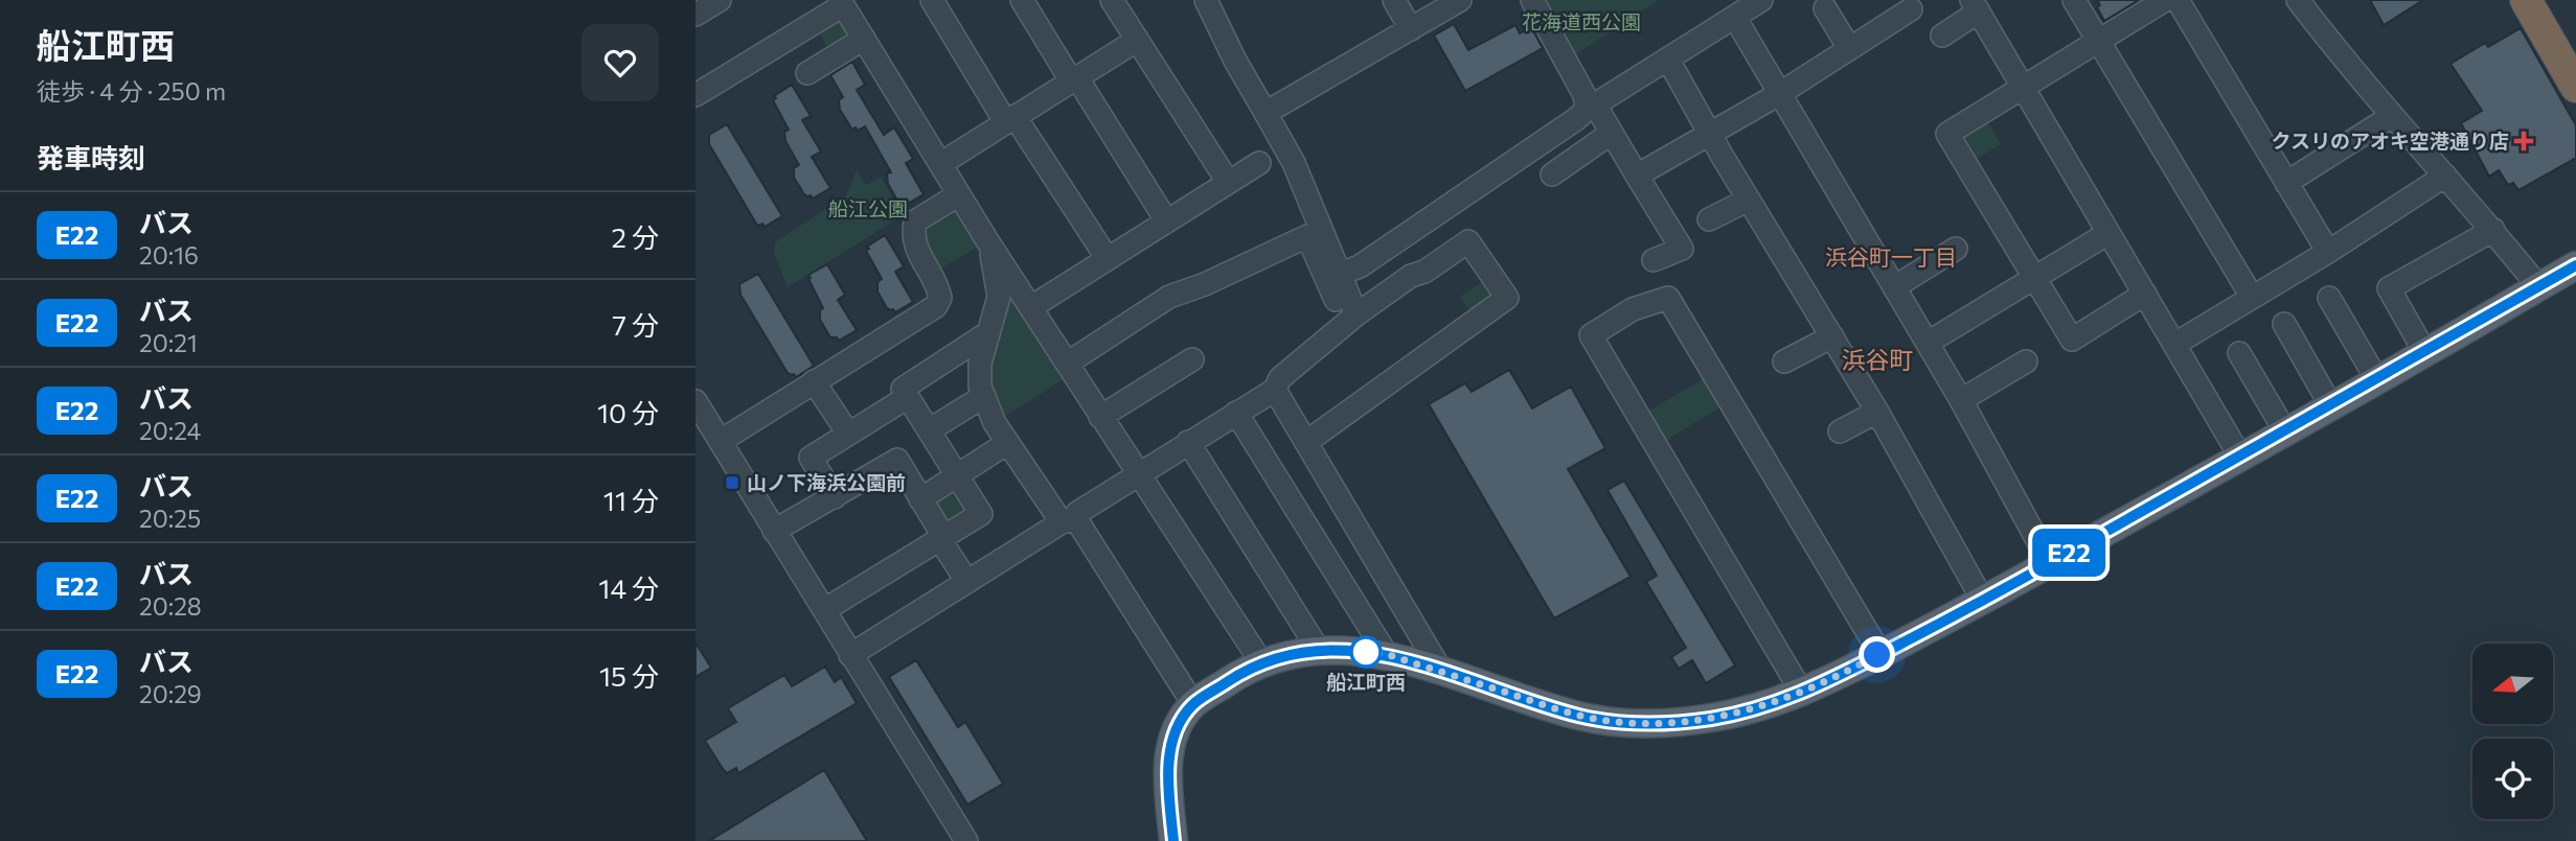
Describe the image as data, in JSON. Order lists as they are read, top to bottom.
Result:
{
  "districts": ["浜谷町一丁目", "浜谷町"],
  "parks": ["花海道西公園", "船江公園"],
  "places": {
    "health": ["クスリのアオキ空港通り店"],
    "transit": ["山ノ下海浜公園前"],
    "other": ["船江町西"]
  },
  "lines": ["bus line E22"],
  "north": "left",
  "page": {
    "heading": [
      ["船江町西", "徒歩 · 4 分 · 250 m"],
      "発車時刻"
    ],
    "on_map": "E22",
    "list": [
      {
        "mark": "E22",
        "name": "バス",
        "note": "20:16",
        "value": "2 分"
      },
      {
        "mark": "E22",
        "name": "バス",
        "note": "20:21",
        "value": "7 分"
      },
      {
        "mark": "E22",
        "name": "バス",
        "note": "20:24",
        "value": "10 分"
      },
      {
        "mark": "E22",
        "name": "バス",
        "note": "20:25",
        "value": "11 分"
      },
      {
        "mark": "E22",
        "name": "バス",
        "note": "20:28",
        "value": "14 分"
      },
      {
        "mark": "E22",
        "name": "バス",
        "note": "20:29",
        "value": "15 分"
      }
    ]
  }
}
